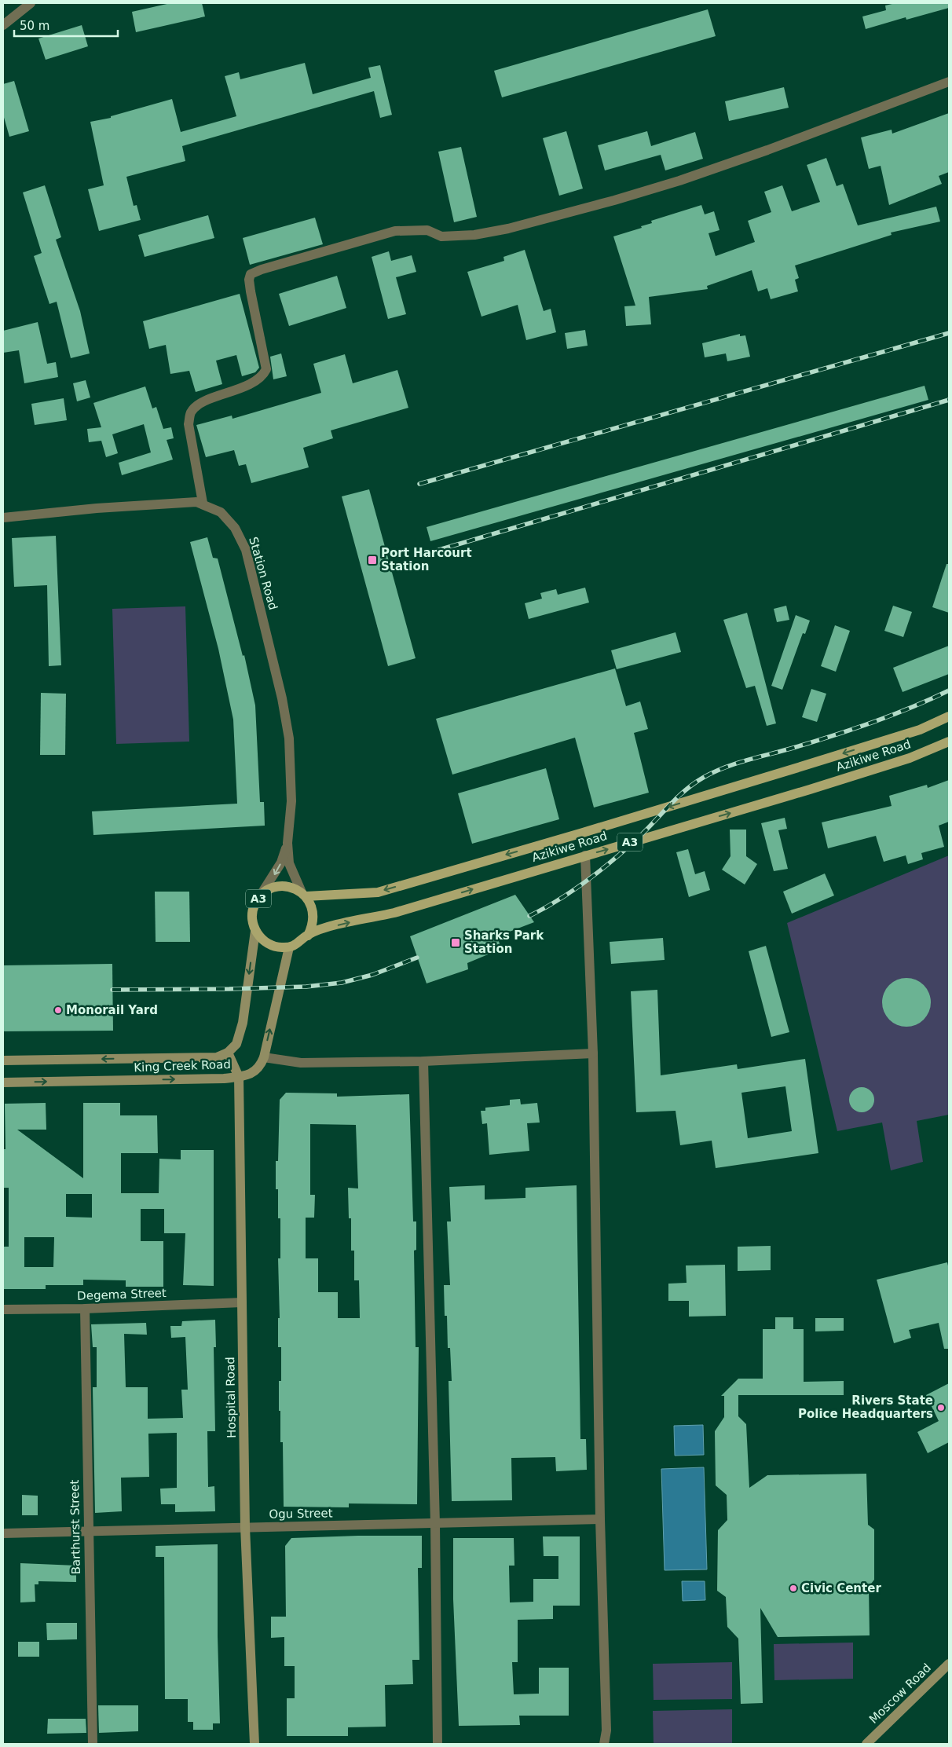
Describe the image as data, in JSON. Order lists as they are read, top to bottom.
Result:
{
  "streets": {
    "main road": ["Azikiwe Road", "A3"],
    "street": [
      "Station Road",
      "King Creek Road",
      "Degema Street",
      "Hospital Road",
      "Ogu Street",
      "Barthurst Street",
      "Moscow Road"
    ]
  },
  "crossings": [
    ["Station Road", "Azikiwe Road"],
    ["Station Road", "A3"],
    ["Station Road", "King Creek Road"],
    ["Azikiwe Road", "A3"],
    ["Azikiwe Road", "King Creek Road"],
    ["A3", "King Creek Road"],
    ["King Creek Road", "Hospital Road"],
    ["Degema Street", "Hospital Road"],
    ["Degema Street", "Barthurst Street"],
    ["Hospital Road", "Ogu Street"],
    ["Ogu Street", "Barthurst Street"]
  ],
  "places": {
    "transit": ["Port Harcourt Station", "Sharks Park Station"],
    "other": ["Monorail Yard", "Rivers State Police Headquarters", "Civic Center"]
  },
  "scale_bar": "50 m"
}
